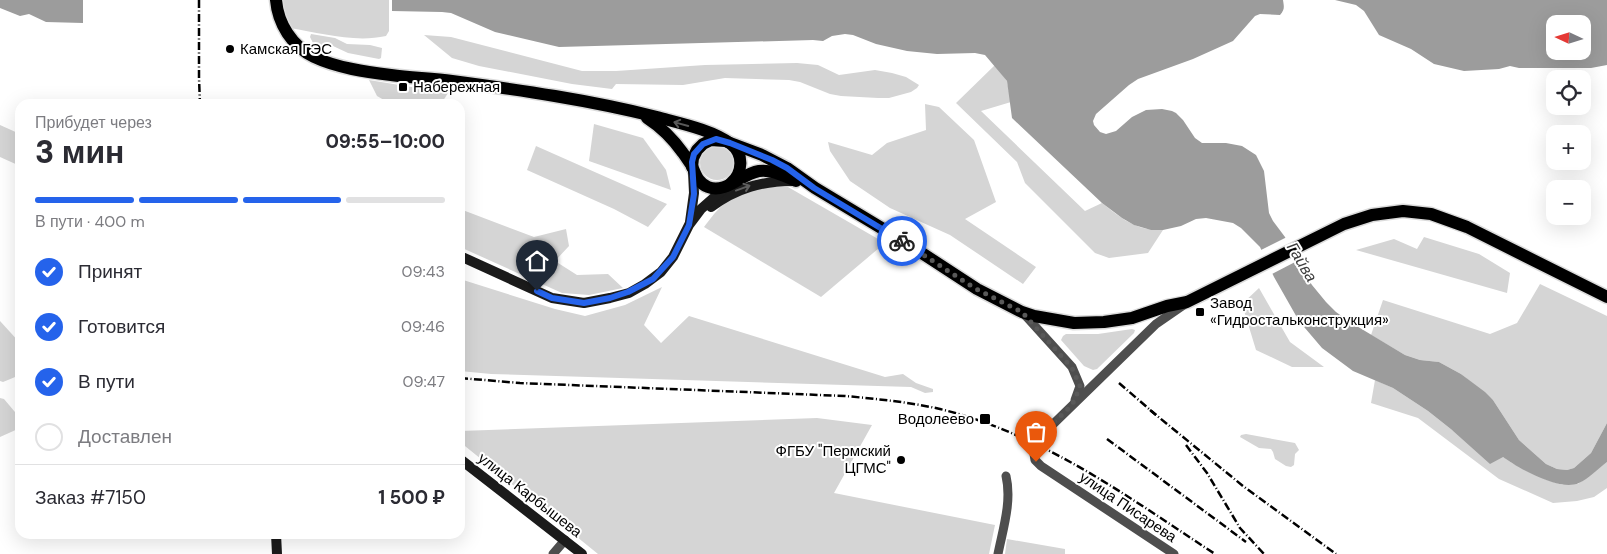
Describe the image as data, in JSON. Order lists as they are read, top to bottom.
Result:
{
  "streets": {
    "main road": ["улица Карбышева"],
    "street": ["улица Писарева"]
  },
  "water": ["Гайва"],
  "places": {
    "other": ["Камская ГЭС", "ФГБУ \"Пермский ЦГМС\""],
    "transit": ["Набережная", "Завод «Гидростальконструкция»", "Водолеево"]
  },
  "north": "left",
  "page": {
    "map_buttons": ["+", "−"],
    "heading": ["3 мин", "Прибудет через", "09:55–10:00"],
    "panel": ["Заказ #7150", "1 500 ₽"],
    "bar": "В пути · 400 m",
    "list": [
      ["Принят", "09:43"],
      ["Готовится", "09:46"],
      ["В пути", "09:47"],
      "Доставлен"
    ]
  }
}
